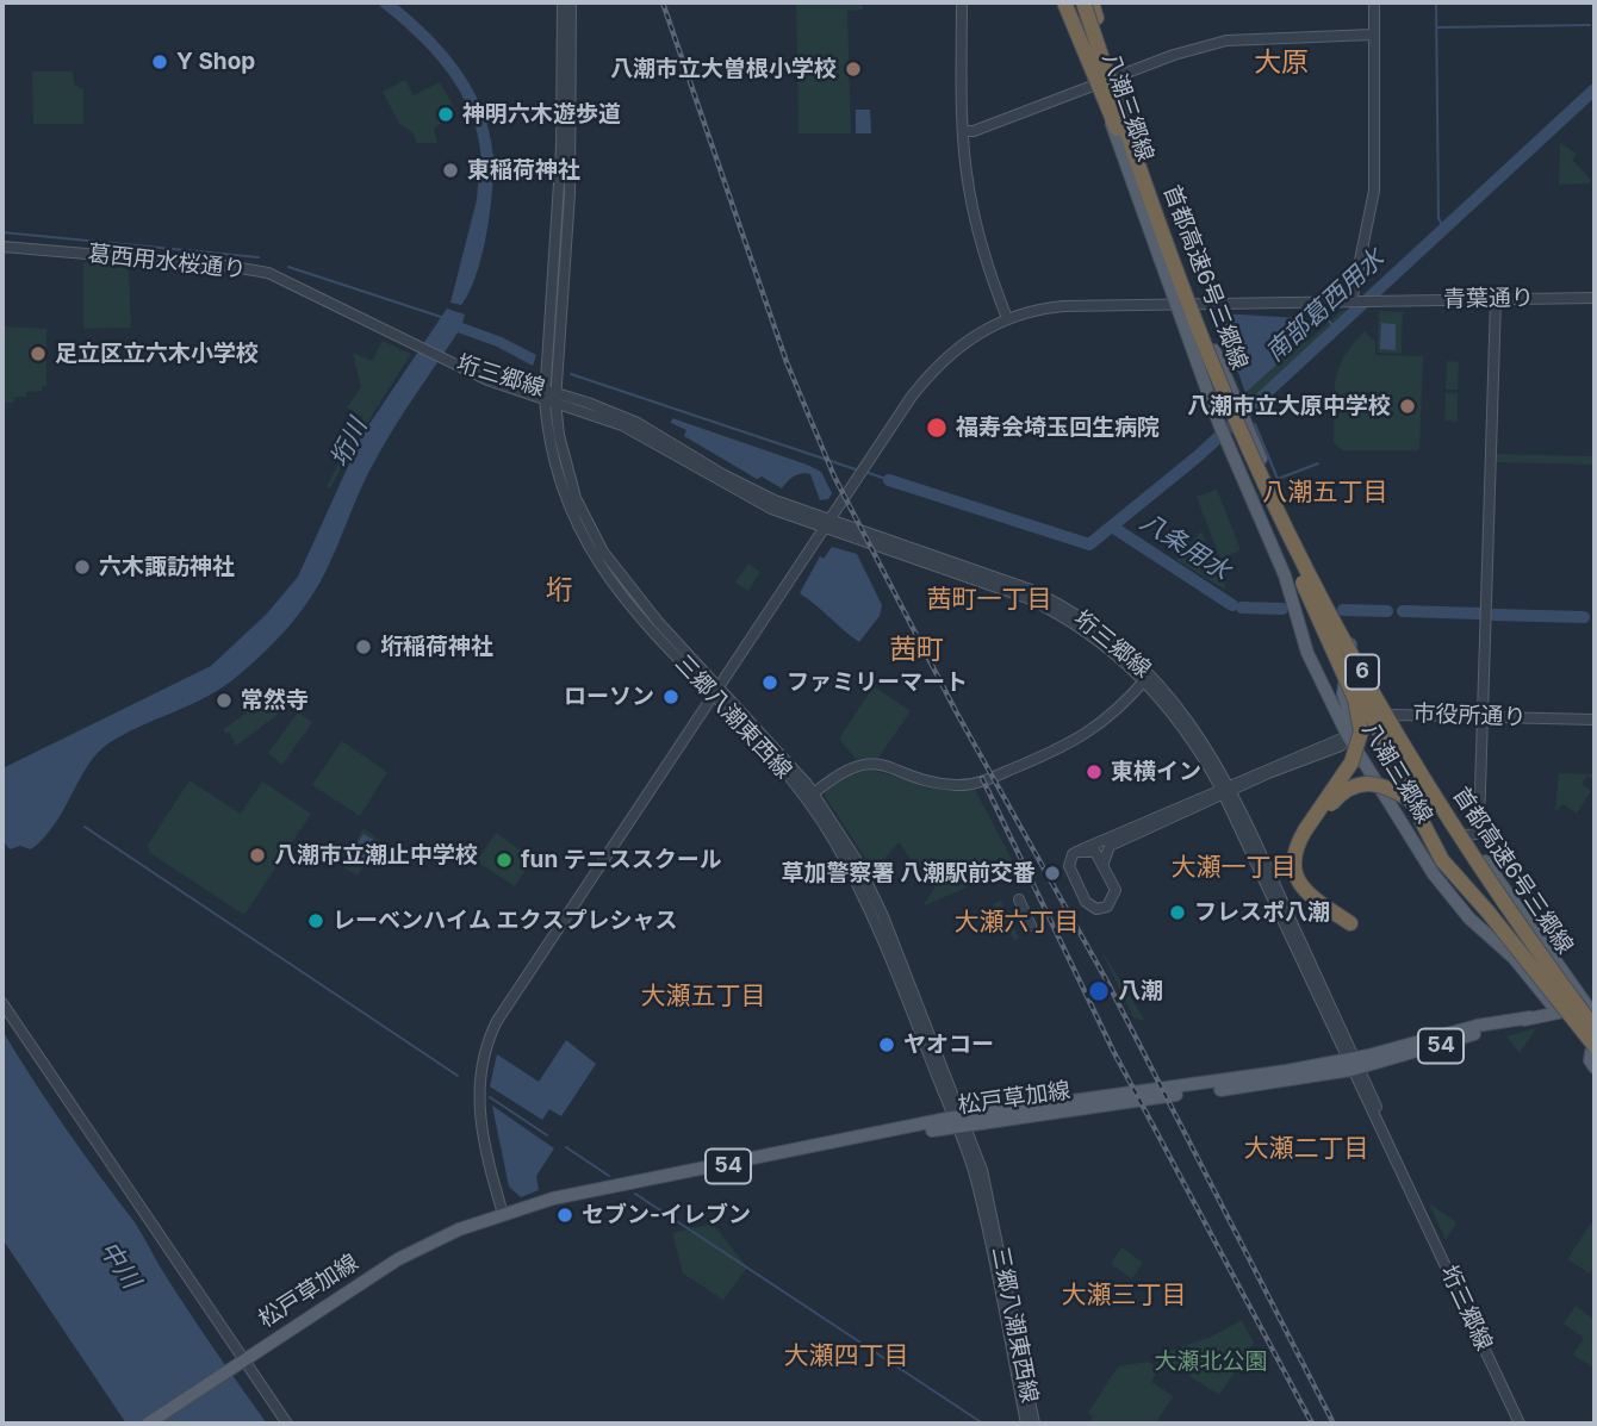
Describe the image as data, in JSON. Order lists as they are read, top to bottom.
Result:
{
  "streets": {
    "highway": ["首都高速6号三郷線", "6"],
    "main road": ["八潮三郷線", "54", "松戸草加線"],
    "street": [
      "葛西用水桜通り",
      "青葉通り",
      "垳三郷線",
      "市役所通り",
      "三郷八潮東西線"
    ]
  },
  "crossings": [
    ["八潮三郷線", "首都高速6号三郷線"],
    ["八潮三郷線", "青葉通り"],
    ["八潮三郷線", "市役所通り"],
    ["八潮三郷線", "松戸草加線"],
    ["葛西用水桜通り", "垳三郷線"],
    ["首都高速6号三郷線", "松戸草加線"],
    ["青葉通り", "垳三郷線"],
    ["青葉通り", "三郷八潮東西線"],
    ["青葉通り", "松戸草加線"],
    ["垳三郷線", "市役所通り"],
    ["垳三郷線", "三郷八潮東西線"],
    ["垳三郷線", "松戸草加線"],
    ["三郷八潮東西線", "松戸草加線"]
  ],
  "districts": [
    "大原",
    "八潮五丁目",
    "垳",
    "茜町一丁目",
    "茜町",
    "大瀬一丁目",
    "大瀬六丁目",
    "大瀬五丁目",
    "大瀬二丁目",
    "大瀬三丁目",
    "大瀬四丁目"
  ],
  "water": [
    "南部葛西用水",
    "垳川",
    "八条用水",
    "中川"
  ],
  "parks": ["大瀬北公園"],
  "places": [
    "Y Shop",
    "八潮市立大曽根小学校",
    "神明六木遊歩道",
    "東稲荷神社",
    "足立区立六木小学校",
    "八潮市立大原中学校",
    "福寿会埼玉回生病院",
    "六木諏訪神社",
    "垳稲荷神社",
    "ファミリーマート",
    "ローソン",
    "常然寺",
    "東横イン",
    "八潮市立潮止中学校",
    "fun テニススクール",
    "草加警察署 八潮駅前交番",
    "フレスポ八潮",
    "レーベンハイム エクスプレシャス",
    "八潮",
    "ヤオコー",
    "セブン-イレブン"
  ]
}
